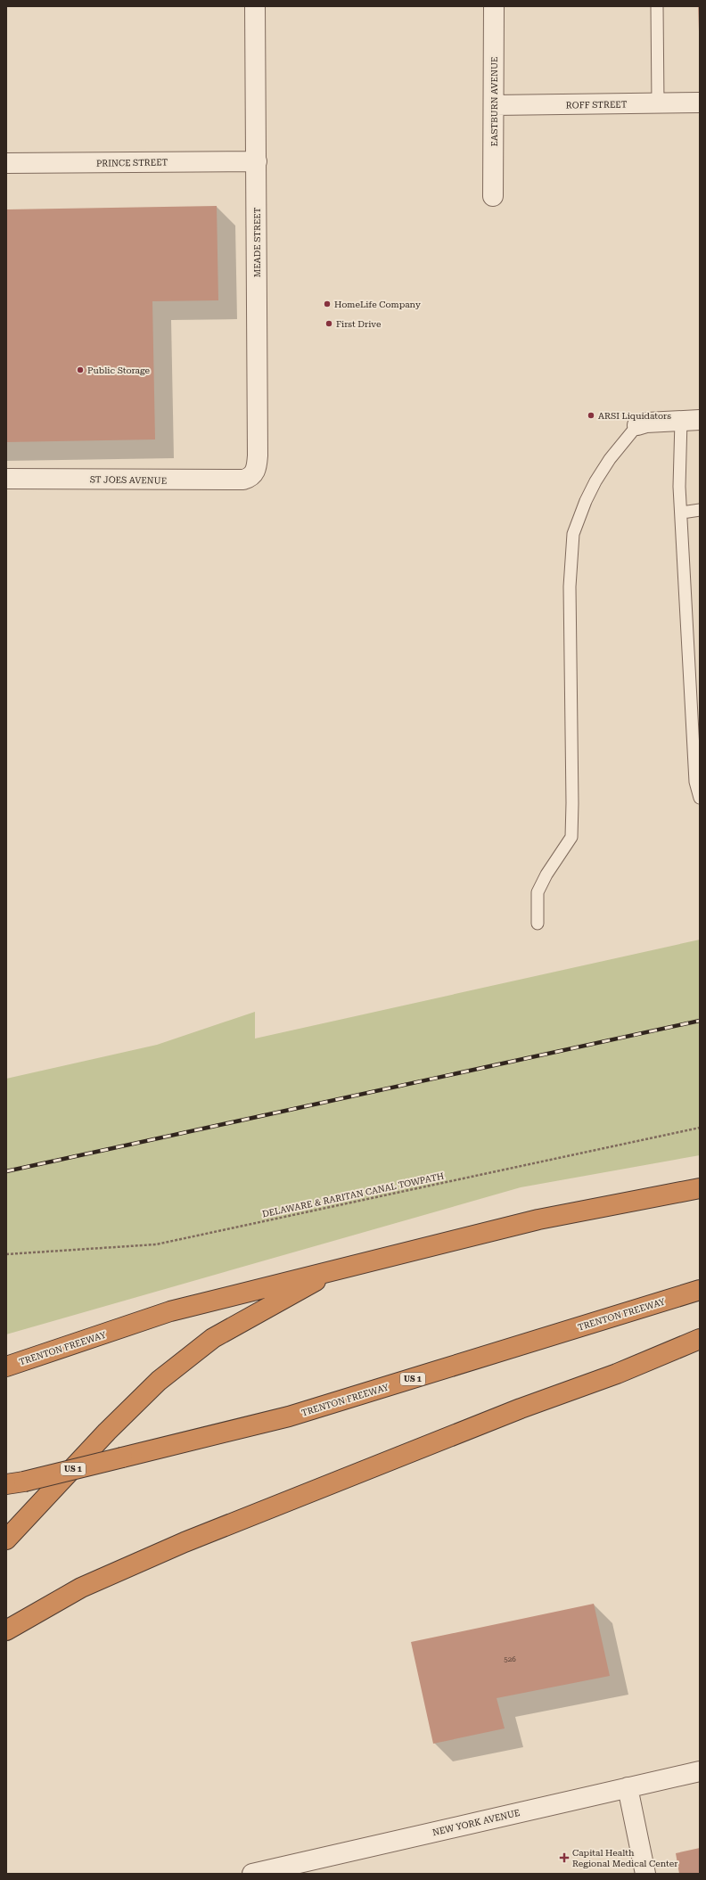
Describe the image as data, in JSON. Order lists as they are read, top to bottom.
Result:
{
  "streets": {
    "highway": ["TRENTON FREEWAY", "US 1"],
    "street": [
      "EASTBURN AVENUE",
      "ROFF STREET",
      "PRINCE STREET",
      "MEADE STREET",
      "ST JOES AVENUE",
      "NEW YORK AVENUE"
    ],
    "path": ["DELAWARE & RARITAN CANAL TOWPATH"]
  },
  "crossings": [
    ["EASTBURN AVENUE", "ROFF STREET"],
    ["PRINCE STREET", "MEADE STREET"],
    ["MEADE STREET", "ST JOES AVENUE"]
  ],
  "places": {
    "other": [
      "HomeLife Company",
      "First Drive",
      "Public Storage",
      "ARSI Liquidators"
    ],
    "health": ["Capital Health Regional Medical Center"]
  },
  "house_numbers": ["526"]
}
